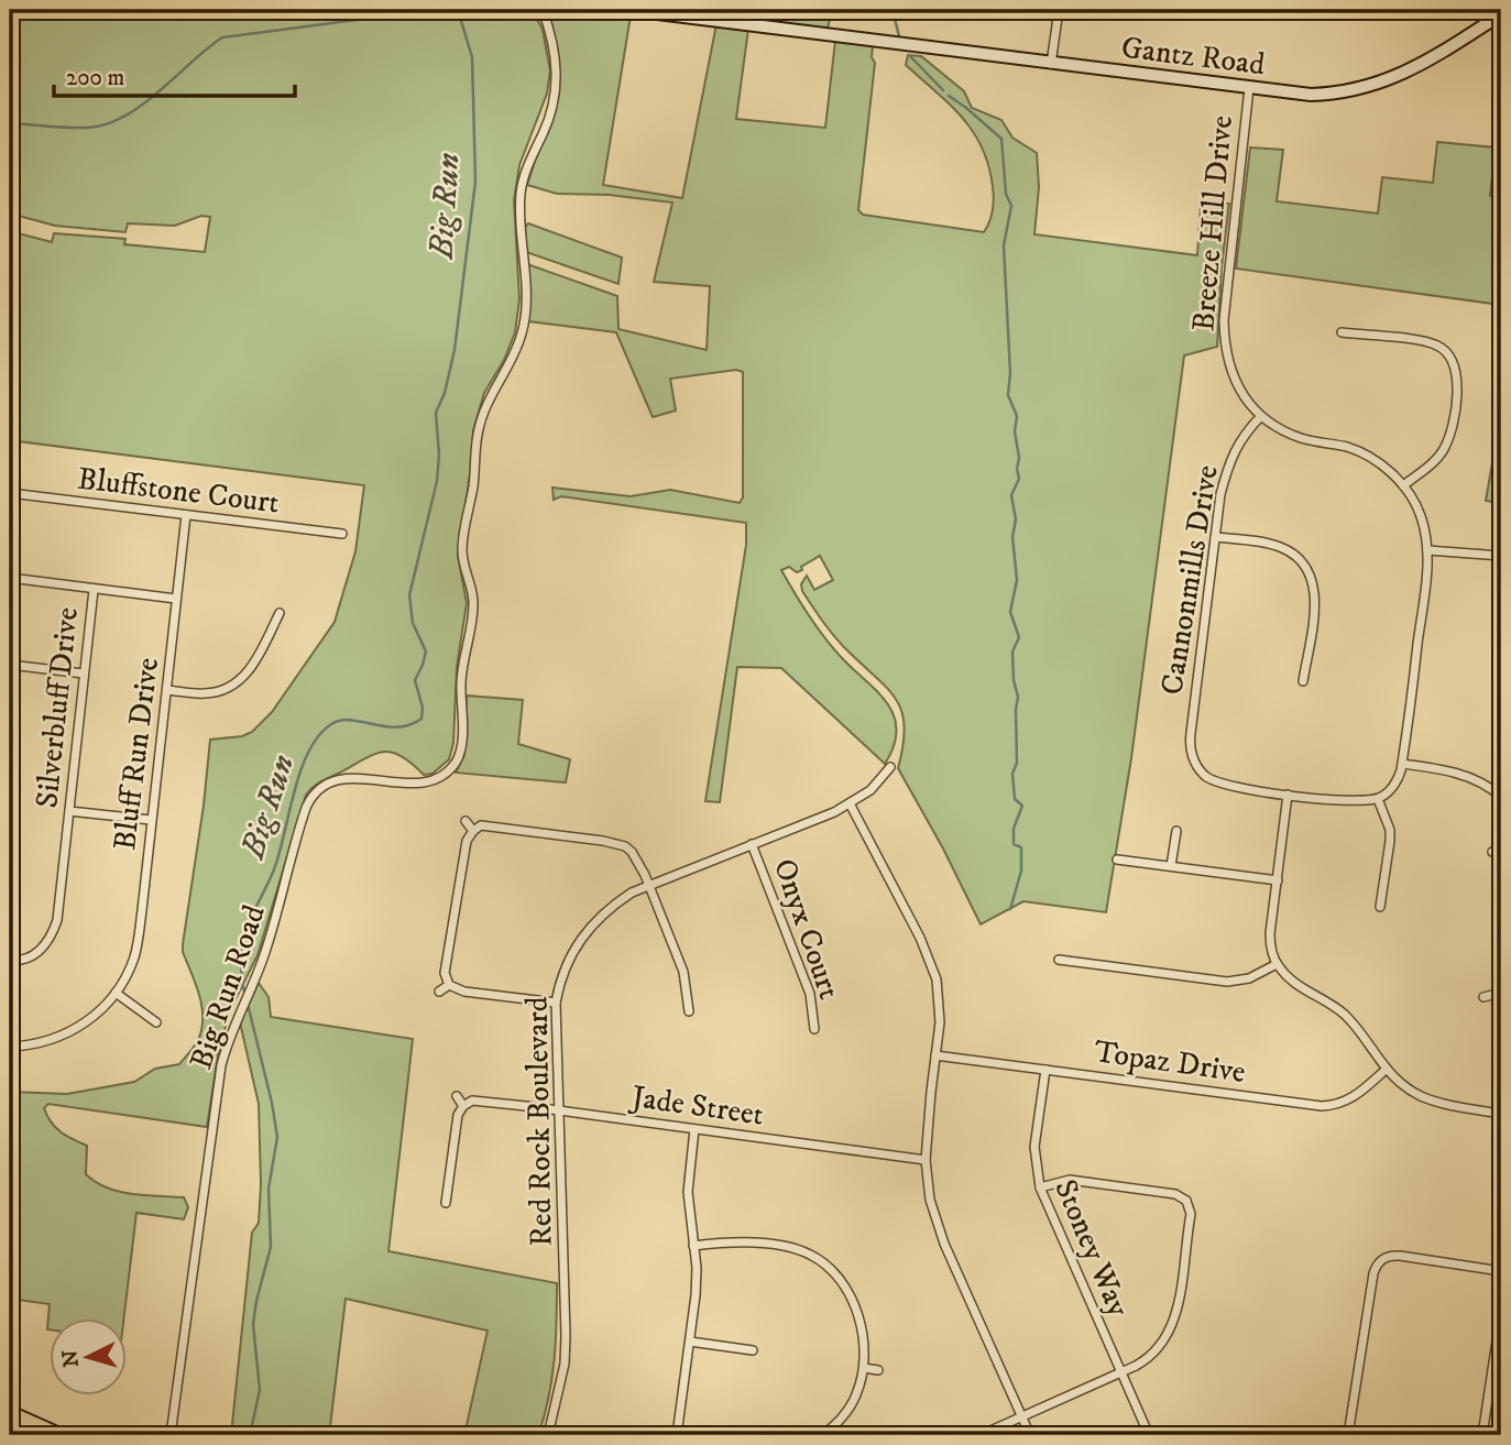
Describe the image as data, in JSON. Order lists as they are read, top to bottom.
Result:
{
  "streets": {
    "main road": ["Gantz Road"],
    "street": [
      "Breeze Hill Drive",
      "Bluffstone Court",
      "Cannonmills Drive",
      "Silverbluff Drive",
      "Bluff Run Drive",
      "Onyx Court",
      "Big Run Road",
      "Topaz Drive",
      "Jade Street",
      "Red Rock Boulevard",
      "Stoney Way"
    ]
  },
  "crossings": [
    ["Gantz Road", "Breeze Hill Drive"],
    ["Breeze Hill Drive", "Cannonmills Drive"],
    ["Bluffstone Court", "Bluff Run Drive"],
    ["Onyx Court", "Red Rock Boulevard"],
    ["Topaz Drive", "Stoney Way"],
    ["Jade Street", "Red Rock Boulevard"]
  ],
  "water": ["Big Run"],
  "scale_bar": "200 m",
  "north": "left"
}
